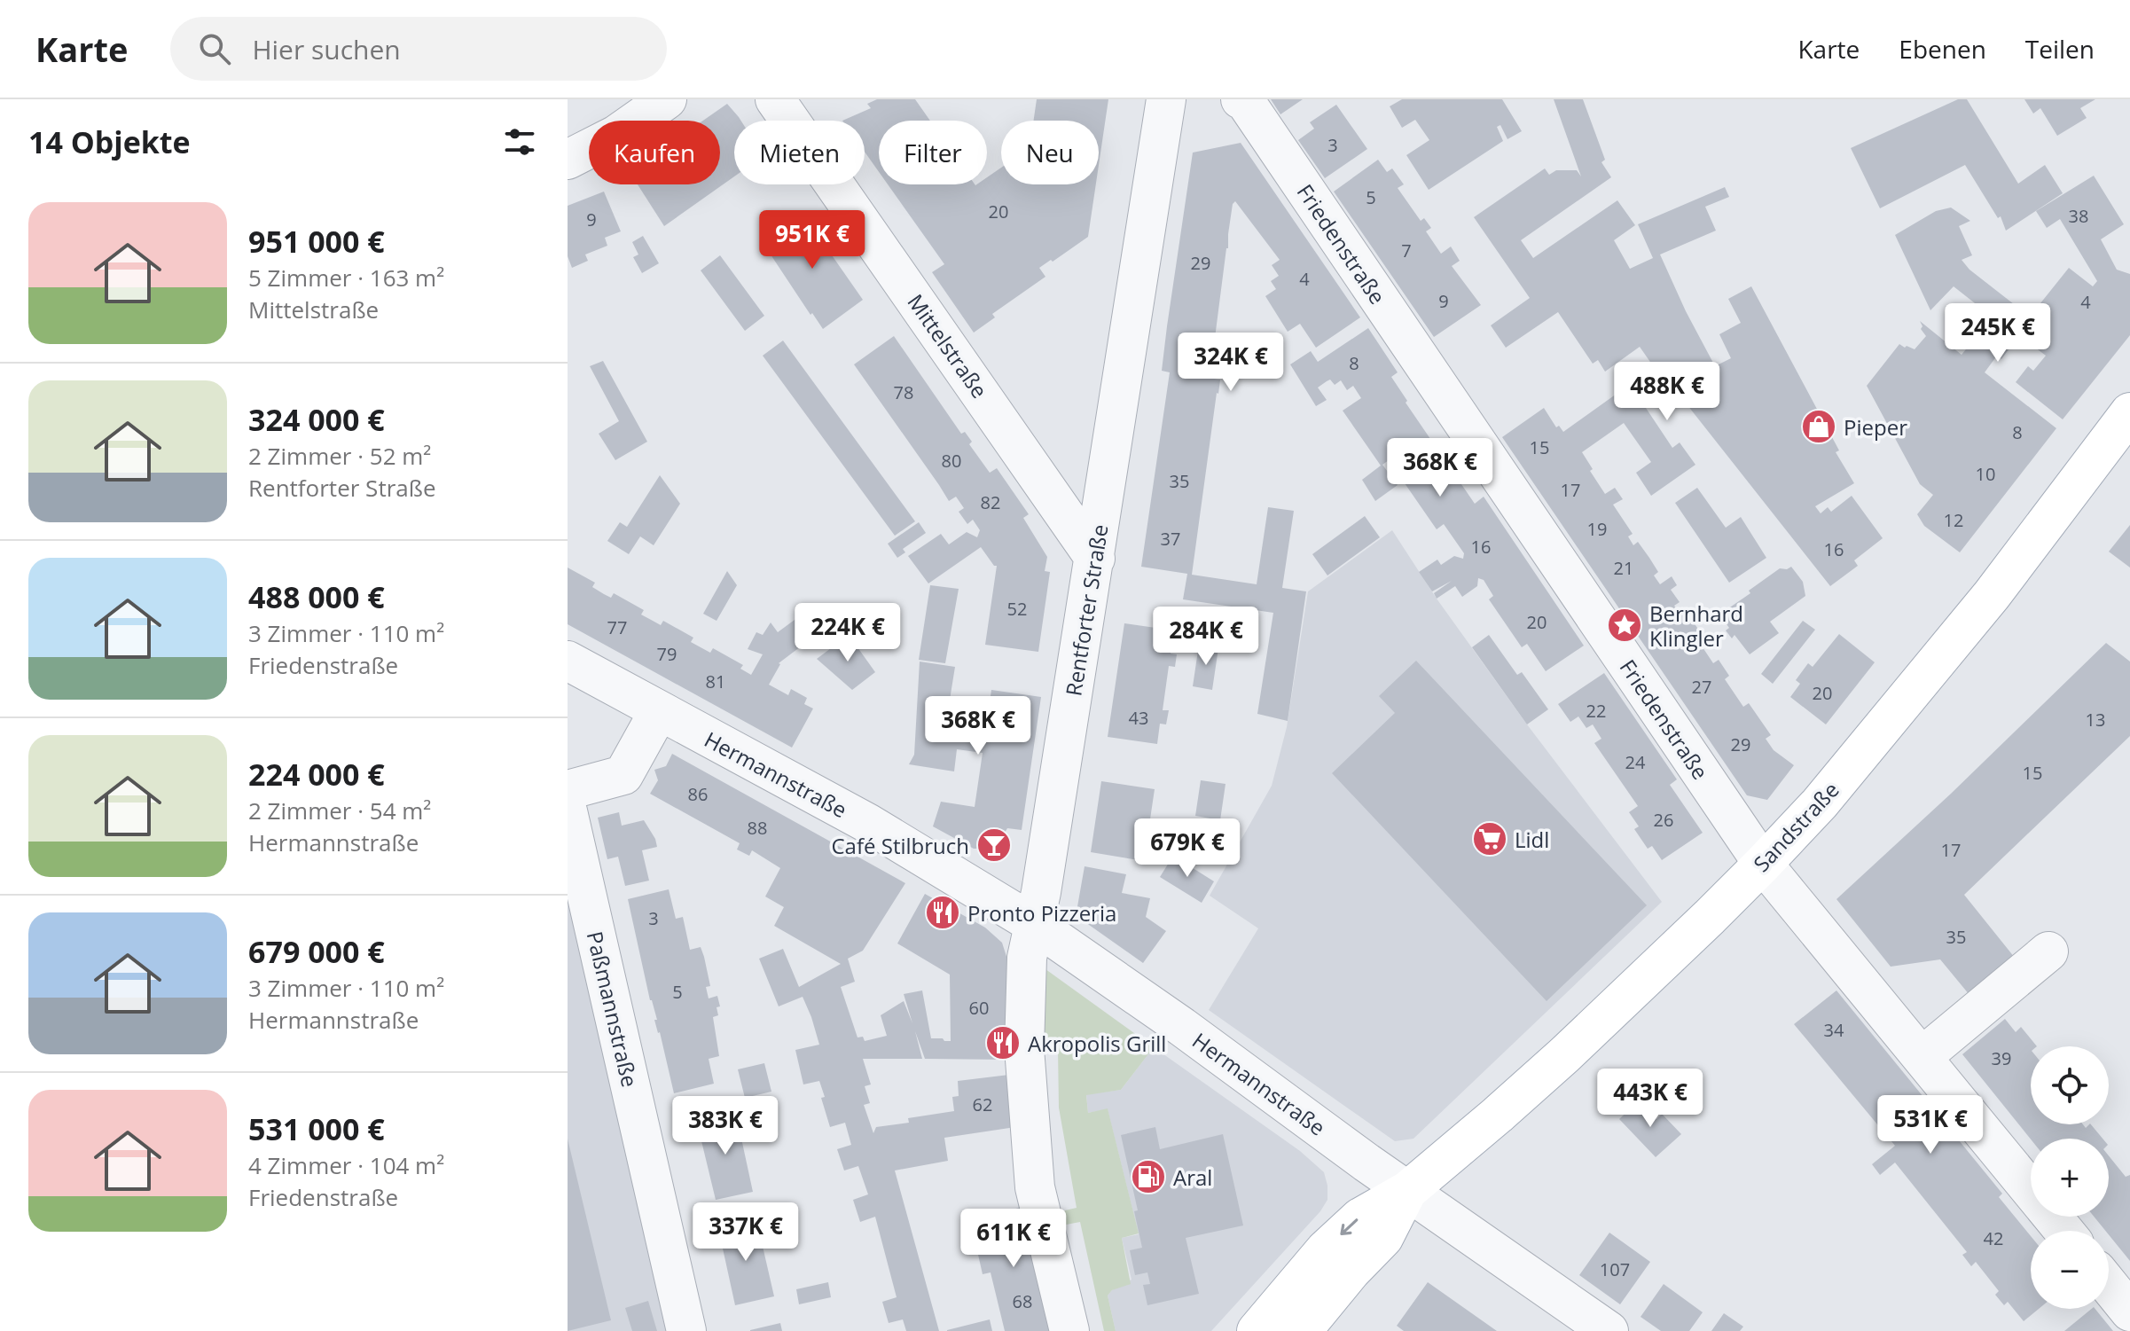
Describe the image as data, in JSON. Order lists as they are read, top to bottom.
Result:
{
  "streets": {
    "main road": ["Sandstraße"],
    "street": [
      "Friedenstraße",
      "Mittelstraße",
      "Rentforter Straße",
      "Hermannstraße",
      "Paßmannstraße"
    ]
  },
  "crossings": [
    ["Friedenstraße", "Sandstraße"],
    ["Mittelstraße", "Rentforter Straße"],
    ["Rentforter Straße", "Hermannstraße"],
    ["Hermannstraße", "Sandstraße"]
  ],
  "places": {
    "shop": ["Pieper"],
    "place": ["Bernhard Klingler"],
    "supermarket": ["Lidl"],
    "bar": ["Café Stilbruch"],
    "restaurant": ["Pronto Pizzeria", "Akropolis Grill"],
    "fuel station": ["Aral"]
  },
  "house_numbers": [
    "3",
    "5",
    "20",
    "38",
    "9",
    "7",
    "29",
    "4",
    "9",
    "4",
    "8",
    "78",
    "8",
    "15",
    "80",
    "10",
    "35",
    "17",
    "82",
    "12",
    "19",
    "37",
    "16",
    "16",
    "21",
    "52",
    "20",
    "77",
    "79",
    "81",
    "27",
    "20",
    "22",
    "43",
    "13",
    "29",
    "24",
    "15",
    "86",
    "26",
    "88",
    "17",
    "3",
    "35",
    "5",
    "60",
    "34",
    "39",
    "62",
    "42",
    "107",
    "68"
  ],
  "page": {
    "header": "Karte",
    "search": "Hier suchen",
    "nav": ["Karte", "Ebenen", "Teilen"],
    "heading": "14 Objekte",
    "chip": [
      "Kaufen",
      "Mieten",
      "Filter",
      "Neu"
    ],
    "list": [
      {
        "name": "951 000 €",
        "note": "5 Zimmer · 163 m² · Mittelstraße"
      },
      {
        "name": "324 000 €",
        "note": "2 Zimmer · 52 m² · Rentforter Straße"
      },
      {
        "name": "488 000 €",
        "note": "3 Zimmer · 110 m² · Friedenstraße"
      },
      {
        "name": "224 000 €",
        "note": "2 Zimmer · 54 m² · Hermannstraße"
      },
      {
        "name": "679 000 €",
        "note": "3 Zimmer · 110 m² · Hermannstraße"
      },
      {
        "name": "531 000 €",
        "note": "4 Zimmer · 104 m² · Friedenstraße"
      }
    ],
    "price": [
      "951K €",
      "245K €",
      "324K €",
      "488K €",
      "368K €",
      "224K €",
      "284K €",
      "368K €",
      "679K €",
      "443K €",
      "531K €",
      "383K €",
      "337K €",
      "611K €"
    ],
    "map_buttons": ["+", "−"]
  }
}
